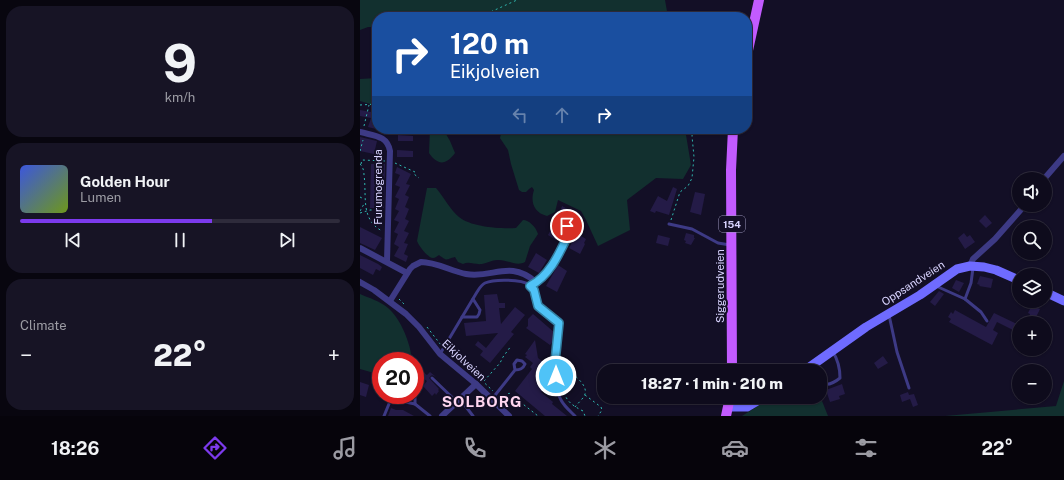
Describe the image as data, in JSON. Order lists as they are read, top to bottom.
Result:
{
  "streets": {
    "main road": ["154", "Oppsandveien", "Siggerudveien"],
    "street": ["Furumogrenda", "Eikjolveien"]
  },
  "districts": ["SOLBORG"],
  "page": {
    "tile": [
      ["9", "km/h"],
      "Climate"
    ],
    "turn": ["120 m", "Eikjolveien"],
    "song": ["Golden Hour", "Lumen"],
    "map_buttons": ["+", "−"],
    "heat": ["−", "22°", "+"],
    "limit": "20",
    "trip": "18:27 · 1 min · 210 m",
    "tabs": ["18:26", "22°"]
  }
}
